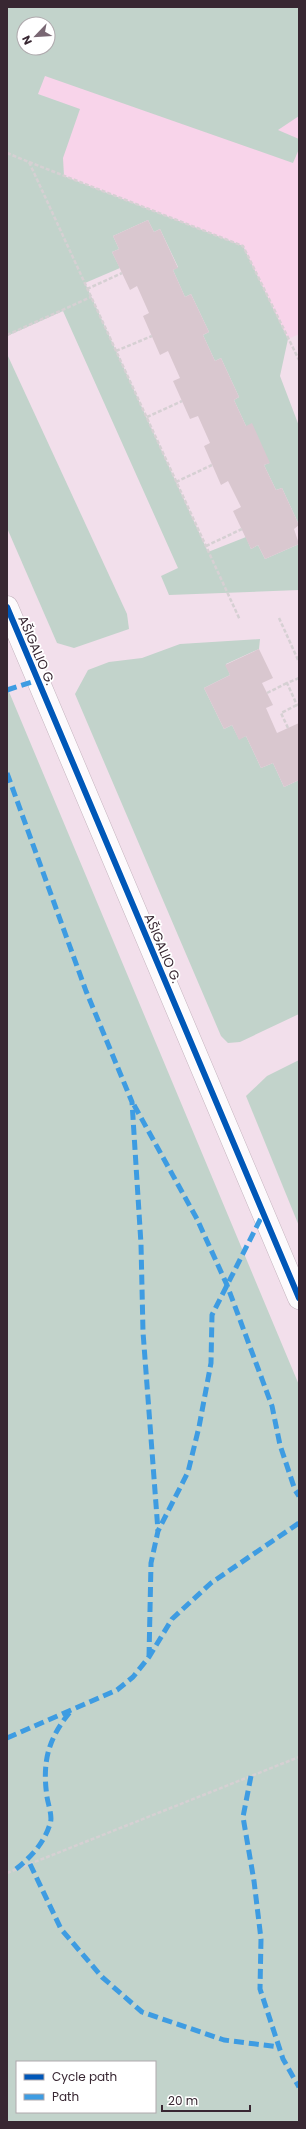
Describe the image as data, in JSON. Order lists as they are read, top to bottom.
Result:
{
  "streets": {
    "street": ["AŠIGALIO G."]
  },
  "legend": ["Cycle path", "Path"],
  "scale_bar": "20 m",
  "north": "bottom left"
}
